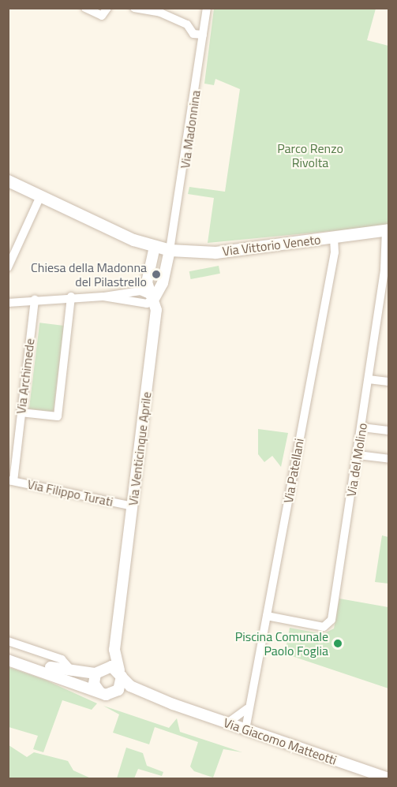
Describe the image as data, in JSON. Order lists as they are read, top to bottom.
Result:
{
  "streets": {
    "main road": ["Via Vittorio Veneto"],
    "street": [
      "Via Madonnina",
      "Via Archimede",
      "Via Venticinque Aprile",
      "Via del Molino",
      "Via Patellani",
      "Via Filippo Turati",
      "Via Giacomo Matteotti"
    ]
  },
  "crossings": [
    ["Via Madonnina", "Via Vittorio Veneto"],
    ["Via Madonnina", "Via Venticinque Aprile"],
    ["Via Vittorio Veneto", "Via Venticinque Aprile"],
    ["Via Vittorio Veneto", "Via del Molino"],
    ["Via Vittorio Veneto", "Via Patellani"],
    ["Via Archimede", "Via Filippo Turati"],
    ["Via Venticinque Aprile", "Via Filippo Turati"],
    ["Via Venticinque Aprile", "Via Giacomo Matteotti"],
    ["Via del Molino", "Via Patellani"],
    ["Via Patellani", "Via Giacomo Matteotti"]
  ],
  "parks": ["Parco Renzo Rivolta"],
  "places": ["Chiesa della Madonna del Pilastrello", "Piscina Comunale Paolo Foglia"]
}
